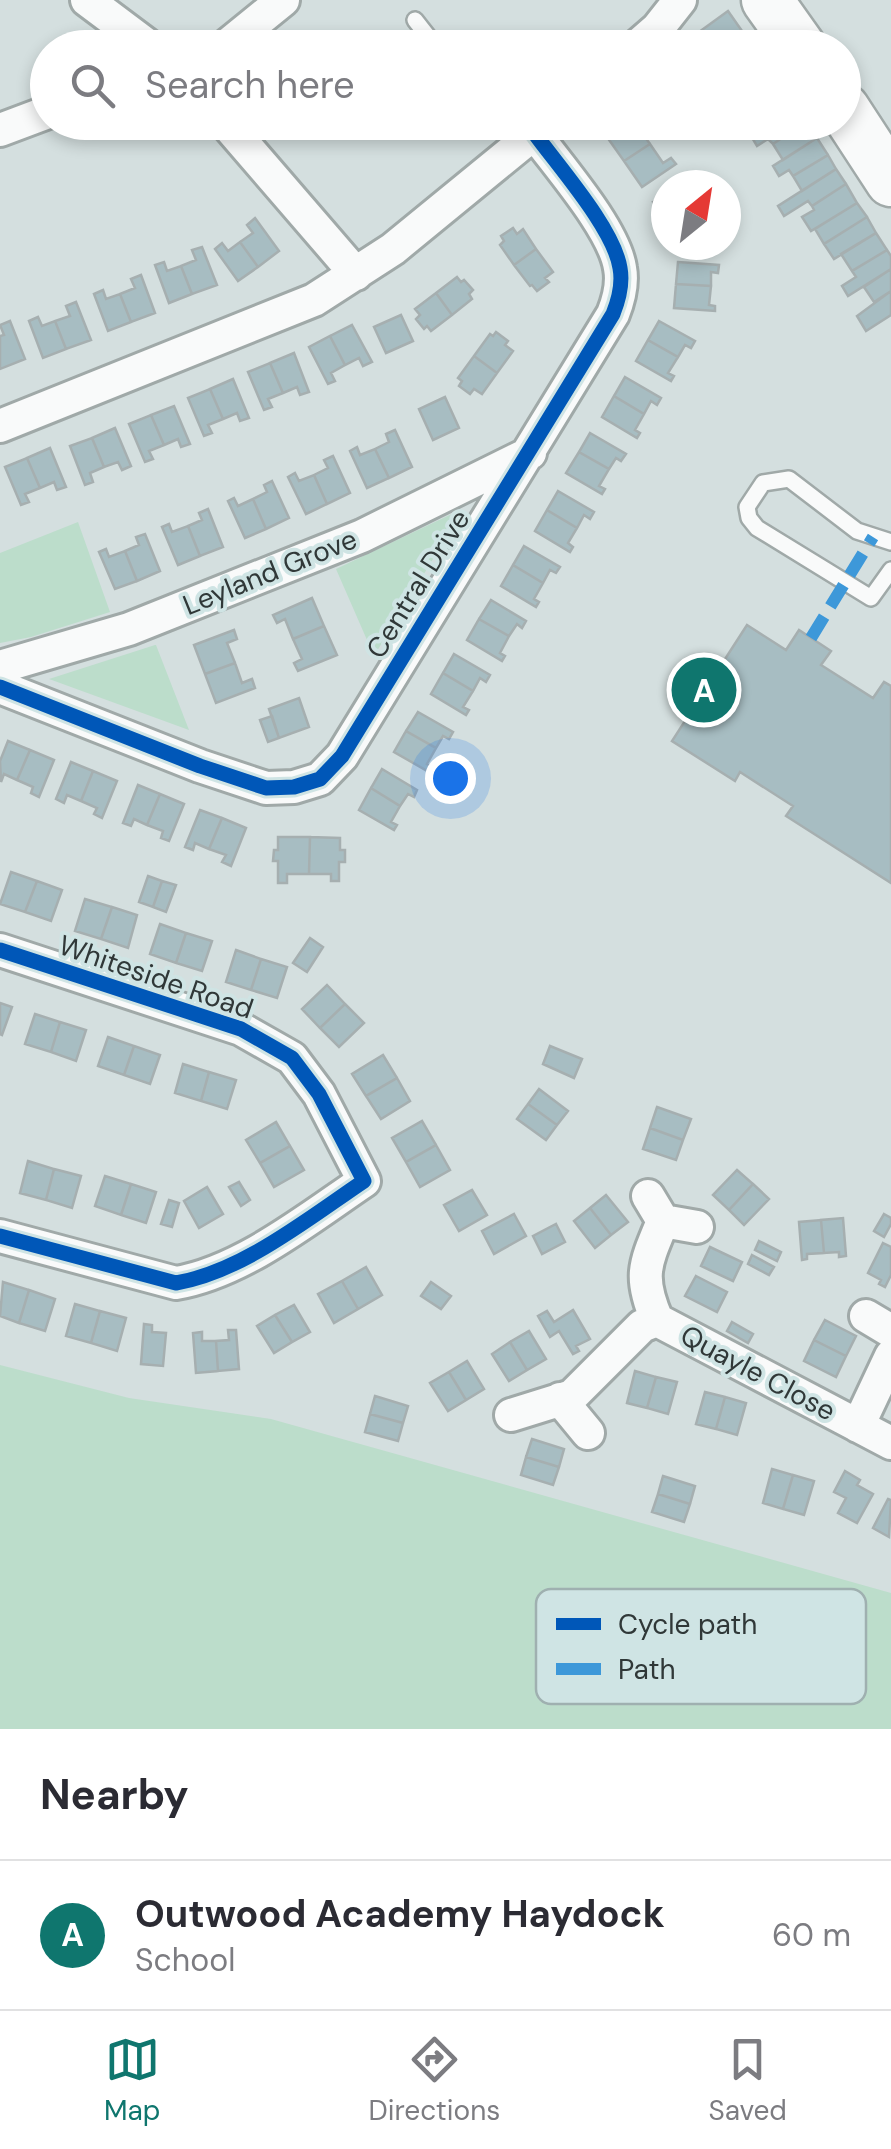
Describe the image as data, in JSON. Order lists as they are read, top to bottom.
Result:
{
  "streets": {
    "street": [
      "Leyland Grove",
      "Central Drive",
      "Whiteside Road",
      "Quayle Close"
    ]
  },
  "crossings": [
    ["Leyland Grove", "Central Drive"]
  ],
  "legend": ["Cycle path", "Path"],
  "north": "top right",
  "page": {
    "search": "Search here",
    "pins": "A",
    "heading": "Nearby",
    "list": [
      {
        "mark": "A",
        "name": "Outwood Academy Haydock",
        "note": "School",
        "value": "60 m"
      }
    ],
    "nav": ["Map", "Directions", "Saved"]
  }
}
